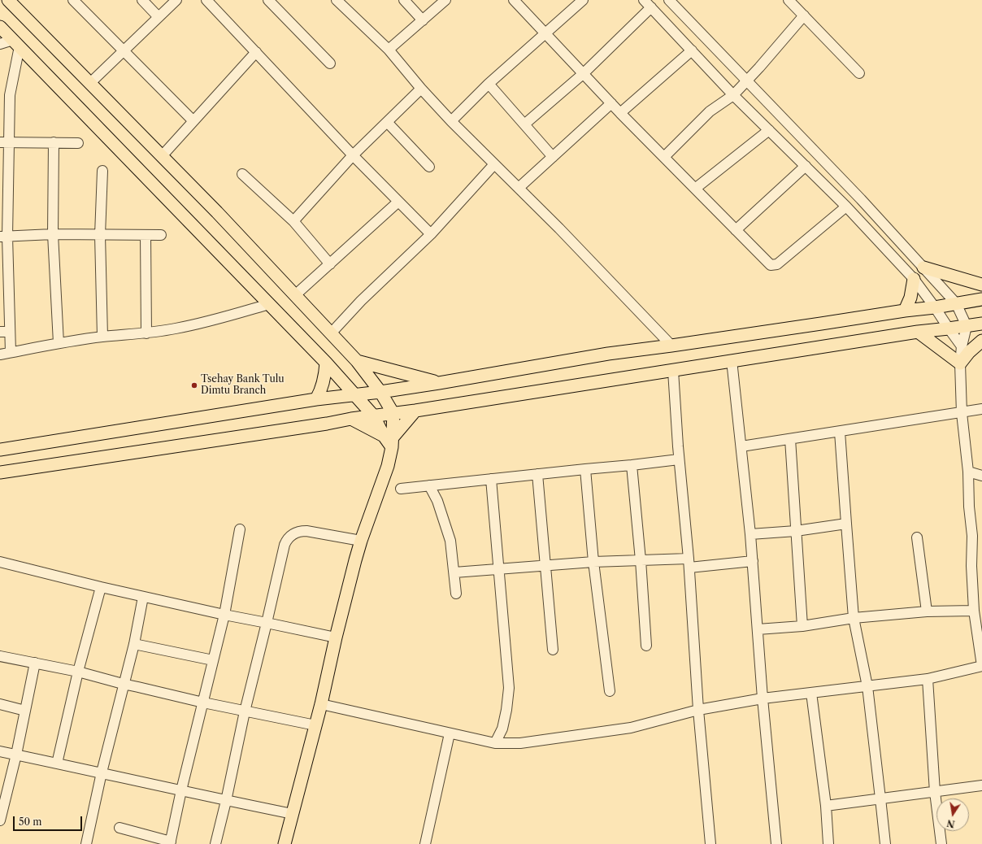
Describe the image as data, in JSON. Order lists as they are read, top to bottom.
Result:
{
  "places": ["Tsehay Bank Tulu Dimtu Branch"],
  "scale_bar": "50 m",
  "north": "bottom"
}
